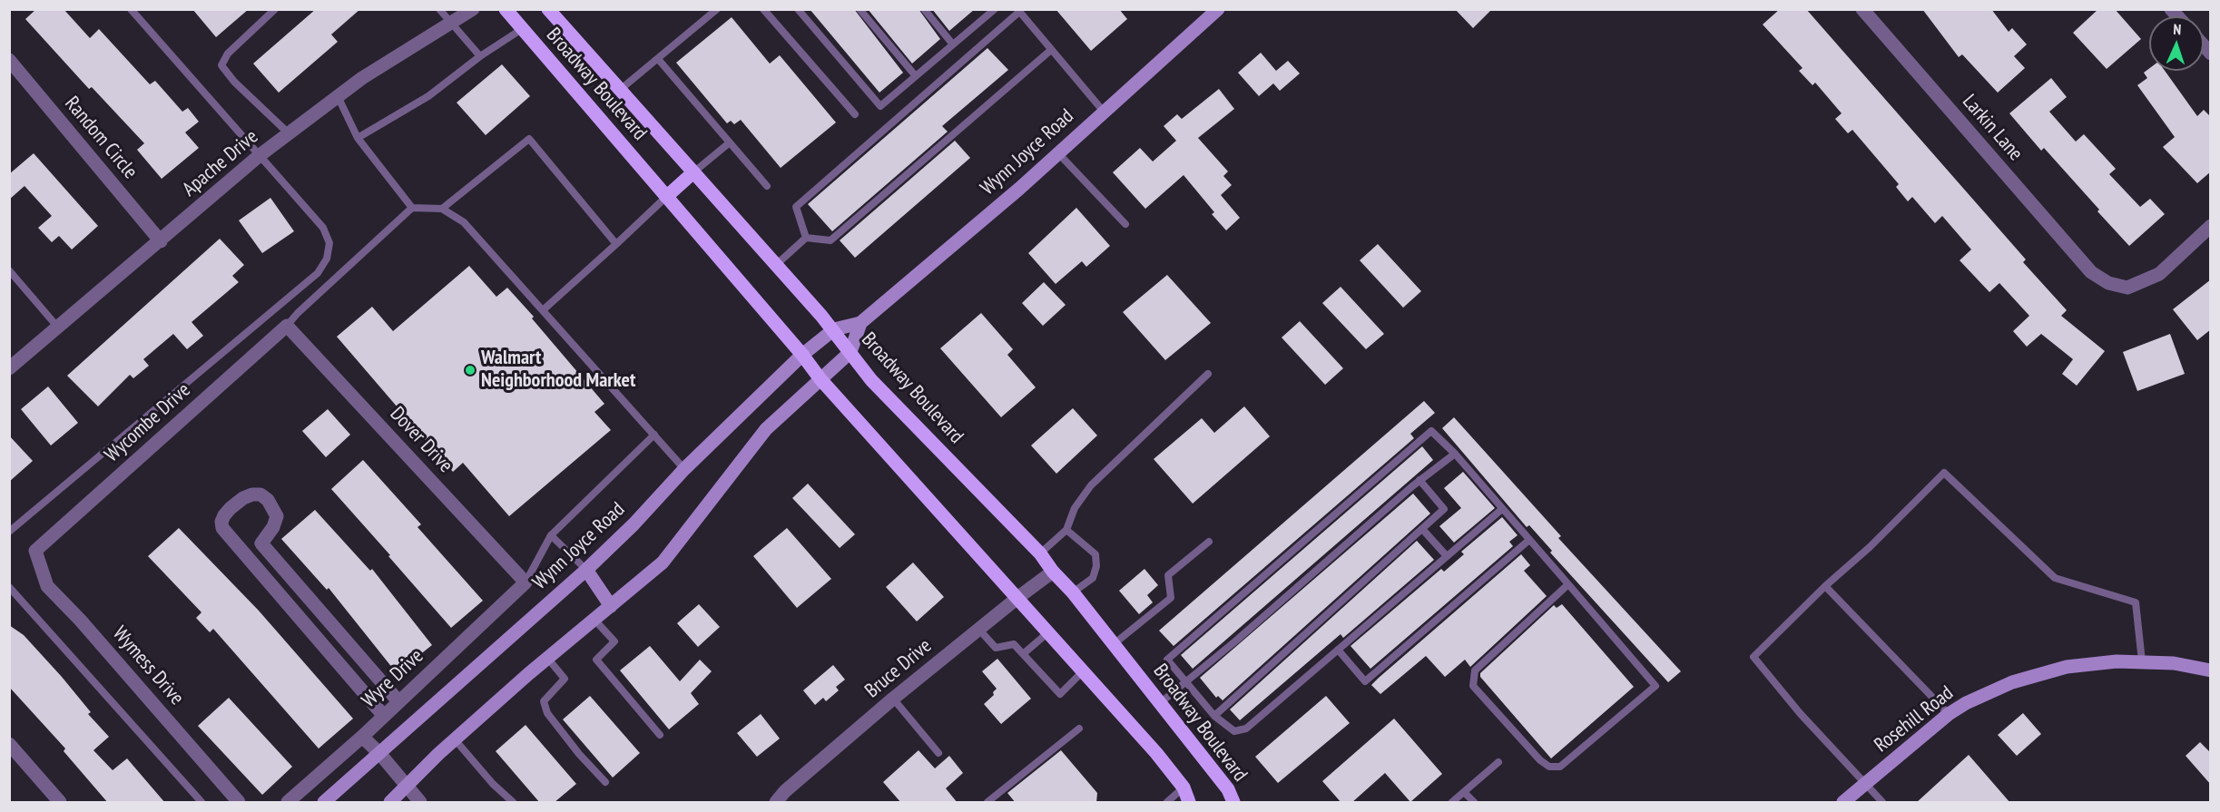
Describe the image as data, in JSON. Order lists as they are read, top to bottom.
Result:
{
  "streets": {
    "main road": ["Broadway Boulevard", "Wynn Joyce Road", "Rosehill Road"],
    "street": [
      "Larkin Lane",
      "Random Circle",
      "Apache Drive",
      "Wycombe Drive",
      "Dover Drive",
      "Wymess Drive",
      "Bruce Drive",
      "Wyre Drive"
    ]
  },
  "crossings": [
    ["Broadway Boulevard", "Wynn Joyce Road"],
    ["Broadway Boulevard", "Bruce Drive"],
    ["Random Circle", "Apache Drive"],
    ["Wycombe Drive", "Dover Drive"],
    ["Wycombe Drive", "Wymess Drive"],
    ["Dover Drive", "Wyre Drive"]
  ],
  "places": ["Walmart Neighborhood Market"],
  "north": "top"
}
